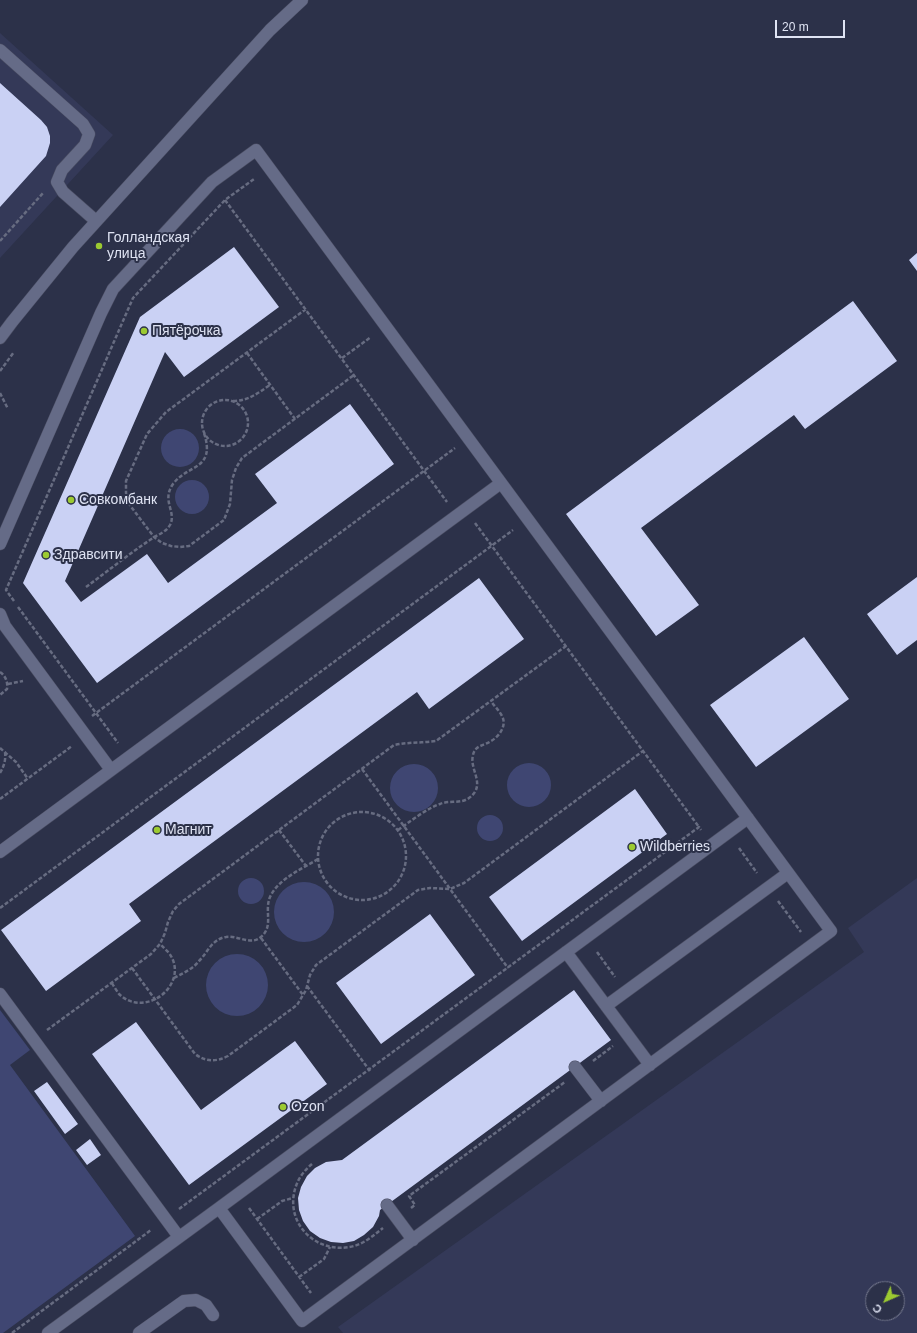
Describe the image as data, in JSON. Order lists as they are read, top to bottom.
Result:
{
  "places": [
    "Голландская улица",
    "Пятёрочка",
    "Совкомбанк",
    "Здравсити",
    "Магнит",
    "Wildberries",
    "Ozon"
  ],
  "scale_bar": "20 m",
  "north": "bottom left"
}
